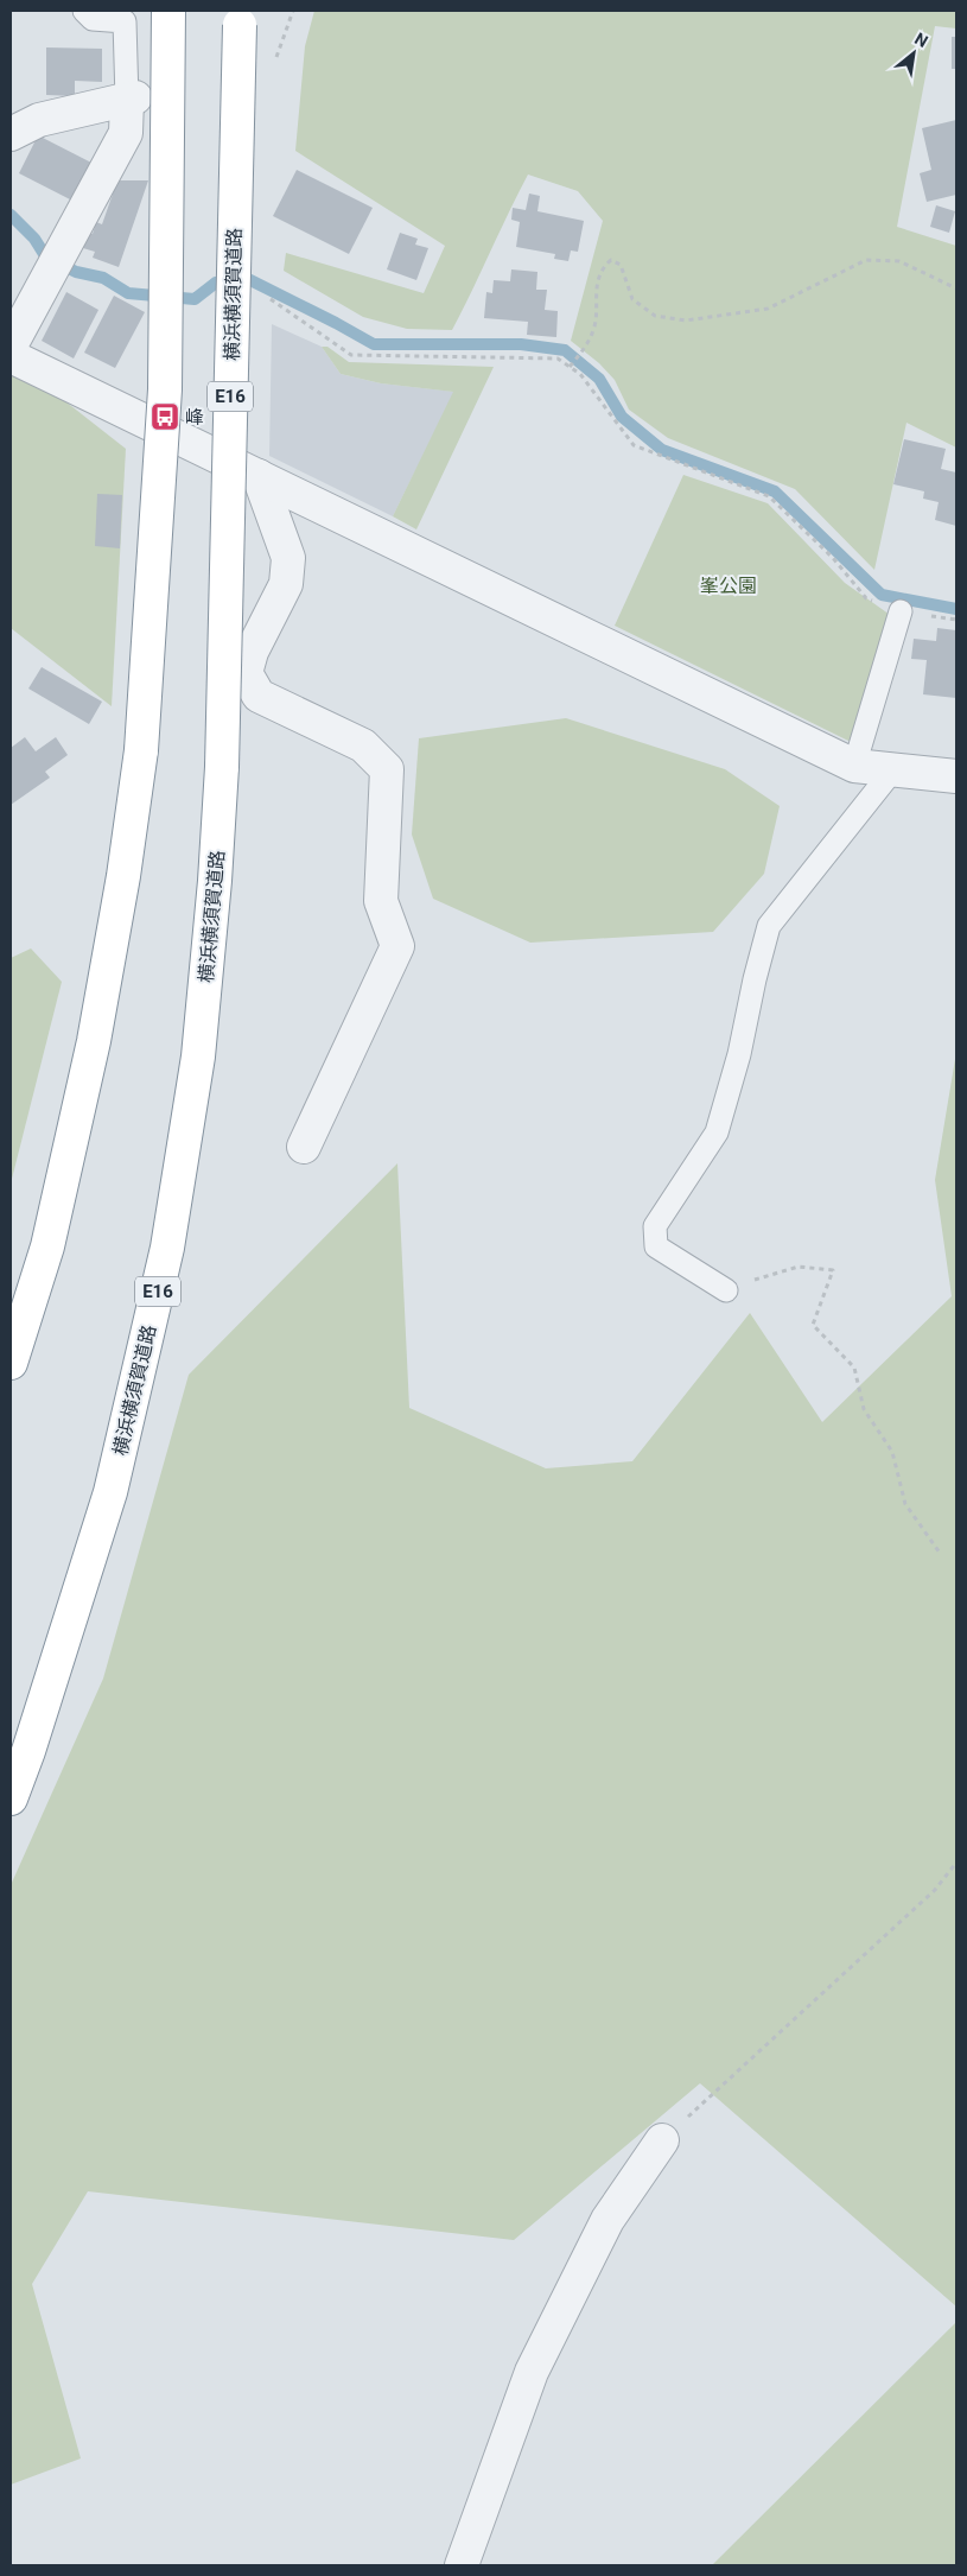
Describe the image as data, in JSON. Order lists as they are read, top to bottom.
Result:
{
  "streets": {
    "highway": ["横浜横須賀道路", "E16"]
  },
  "parks": ["峯公園"],
  "places": {
    "bus stop": ["峰"]
  },
  "north": "top right"
}
